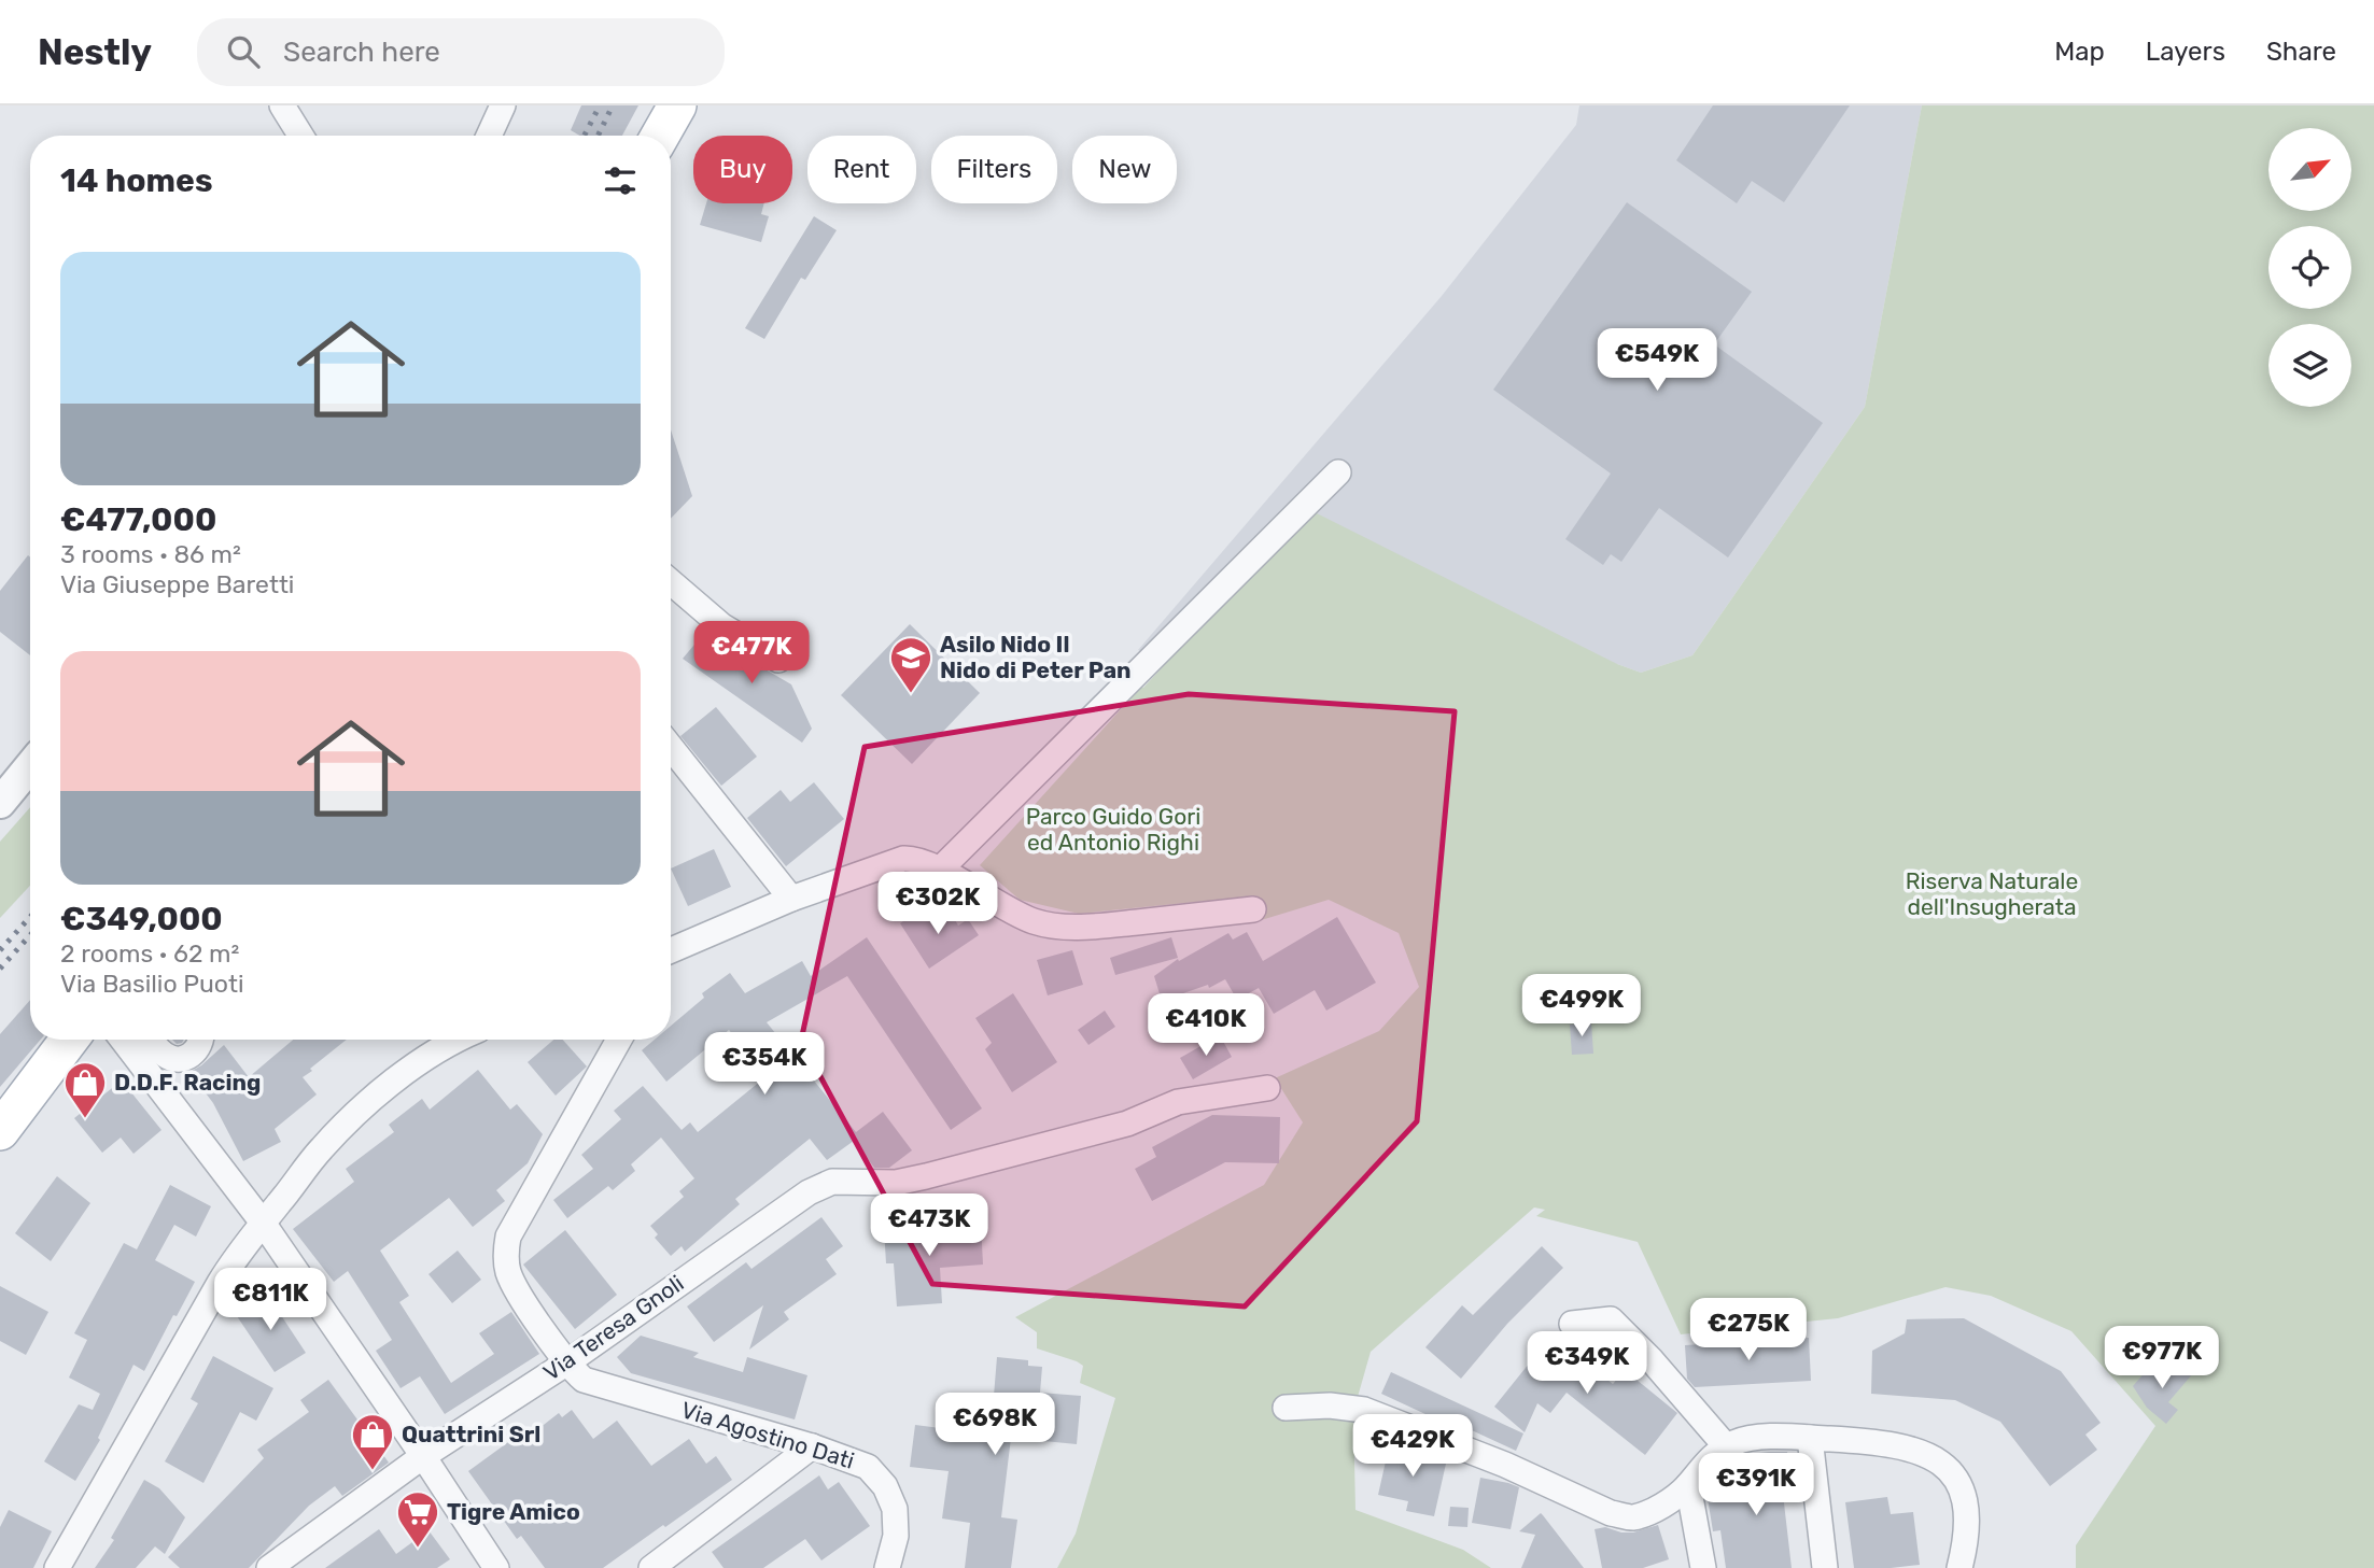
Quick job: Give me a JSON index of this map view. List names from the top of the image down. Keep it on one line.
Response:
{"streets":{"street":["Via Teresa Gnoli","Via Agostino Dati"]},"crossings":[["Via Teresa Gnoli","Via Agostino Dati"]],"parks":["Parco Guido Gori ed Antonio Righi","Riserva Naturale dell'Insugherata"],"places":{"school or university":["Asilo Nido Il Nido di Peter Pan"],"shop":["D.D.F. Racing","Quattrini Srl"],"supermarket":["Tigre Amico"]},"north":"top right","page":{"header":"Nestly","search":"Search here","nav":["Map","Layers","Share"],"chip":["Buy","Rent","Filters","New"],"heading":"14 homes","list":[{"name":"€477,000","note":"3 rooms · 86 m² · Via Giuseppe Baretti"},{"name":"€349,000","note":"2 rooms · 62 m² · Via Basilio Puoti"}],"price":["€549K","€477K","€302K","€499K","€410K","€354K","€473K","€811K","€275K","€977K","€349K","€698K","€429K","€391K"]}}
